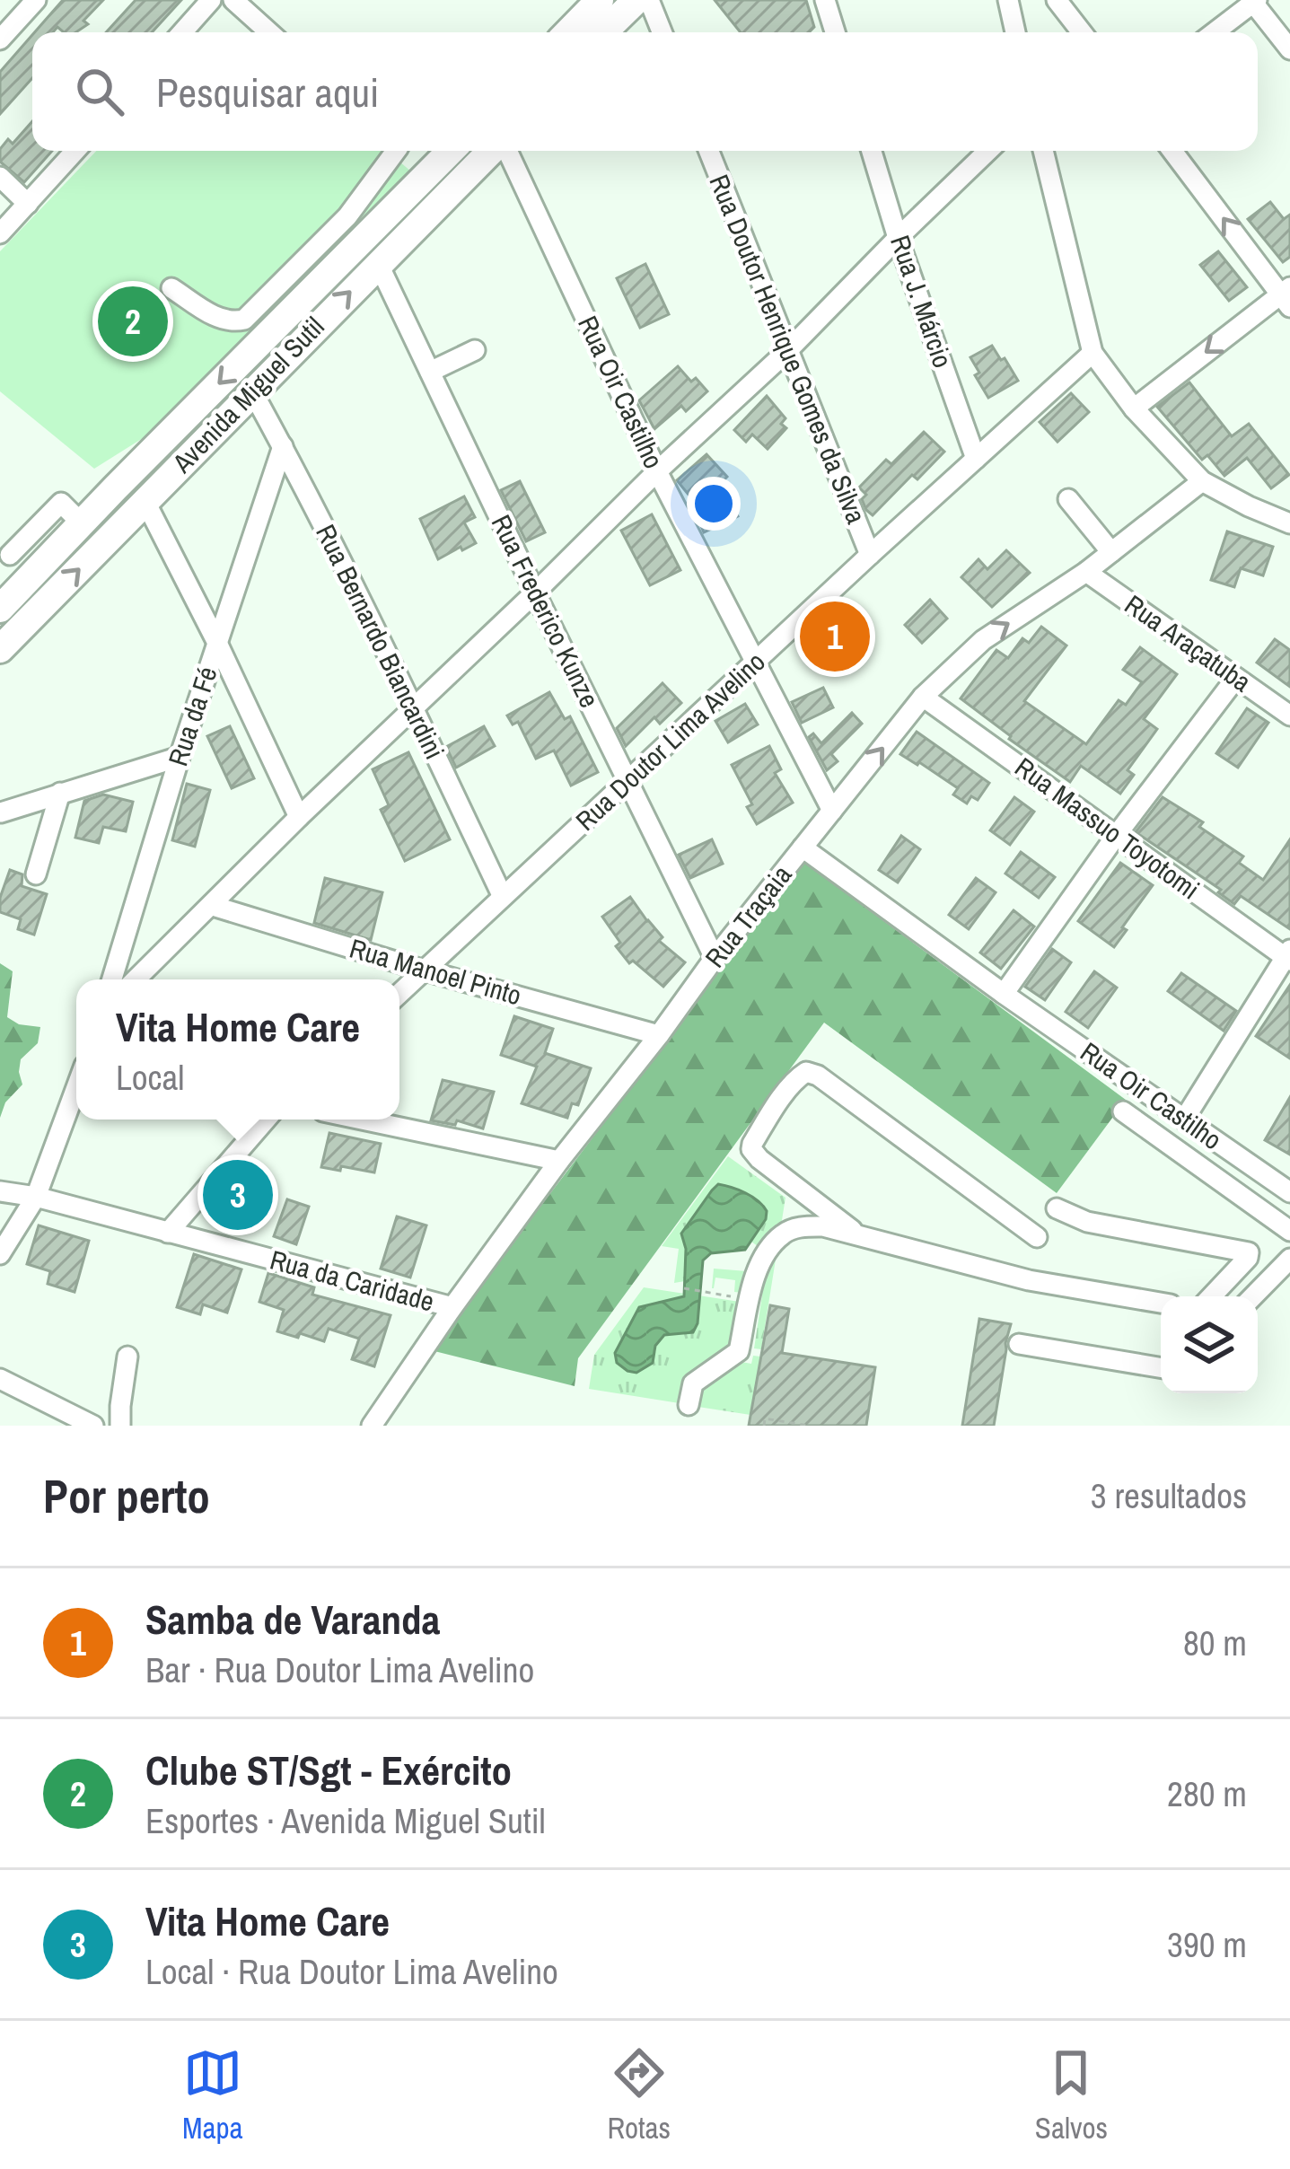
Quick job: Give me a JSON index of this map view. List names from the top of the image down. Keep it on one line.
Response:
{"streets":{"highway":["Avenida Miguel Sutil"],"street":["Rua J. Márcio","Rua Doutor Henrique Gomes da Silva","Rua Oir Castilho","Rua Frederico Kunze","Rua Bernardo Biancardini","Rua Araçatuba","Rua da Fé","Rua Doutor Lima Avelino","Rua Massuo Toyotomi","Rua Traçaia","Rua Manoel Pinto","Rua da Caridade"]},"crossings":[["Rua J. Márcio","Rua Doutor Lima Avelino"],["Rua Doutor Henrique Gomes da Silva","Rua Doutor Lima Avelino"],["Rua Oir Castilho","Rua Doutor Lima Avelino"],["Rua Oir Castilho","Rua Traçaia"],["Avenida Miguel Sutil","Rua Frederico Kunze"],["Avenida Miguel Sutil","Rua Bernardo Biancardini"],["Rua Frederico Kunze","Rua Doutor Lima Avelino"],["Rua Frederico Kunze","Rua Traçaia"],["Rua Bernardo Biancardini","Rua da Fé"],["Rua Bernardo Biancardini","Rua Doutor Lima Avelino"],["Rua Araçatuba","Rua Traçaia"],["Rua Doutor Lima Avelino","Rua Manoel Pinto"],["Rua Massuo Toyotomi","Rua Traçaia"],["Rua Traçaia","Rua Manoel Pinto"],["Rua Traçaia","Rua da Caridade"]],"page":{"search":"Pesquisar aqui","pins":["2","1","3"],"popup":["Vita Home Care","Local"],"heading":["Por perto","3 resultados"],"list":[{"mark":"1","name":"Samba de Varanda","note":"Bar · Rua Doutor Lima Avelino","value":"80 m"},{"mark":"2","name":"Clube ST/Sgt - Exército","note":"Esportes · Avenida Miguel Sutil","value":"280 m"},{"mark":"3","name":"Vita Home Care","note":"Local · Rua Doutor Lima Avelino","value":"390 m"}],"nav":["Mapa","Rotas","Salvos"]}}
